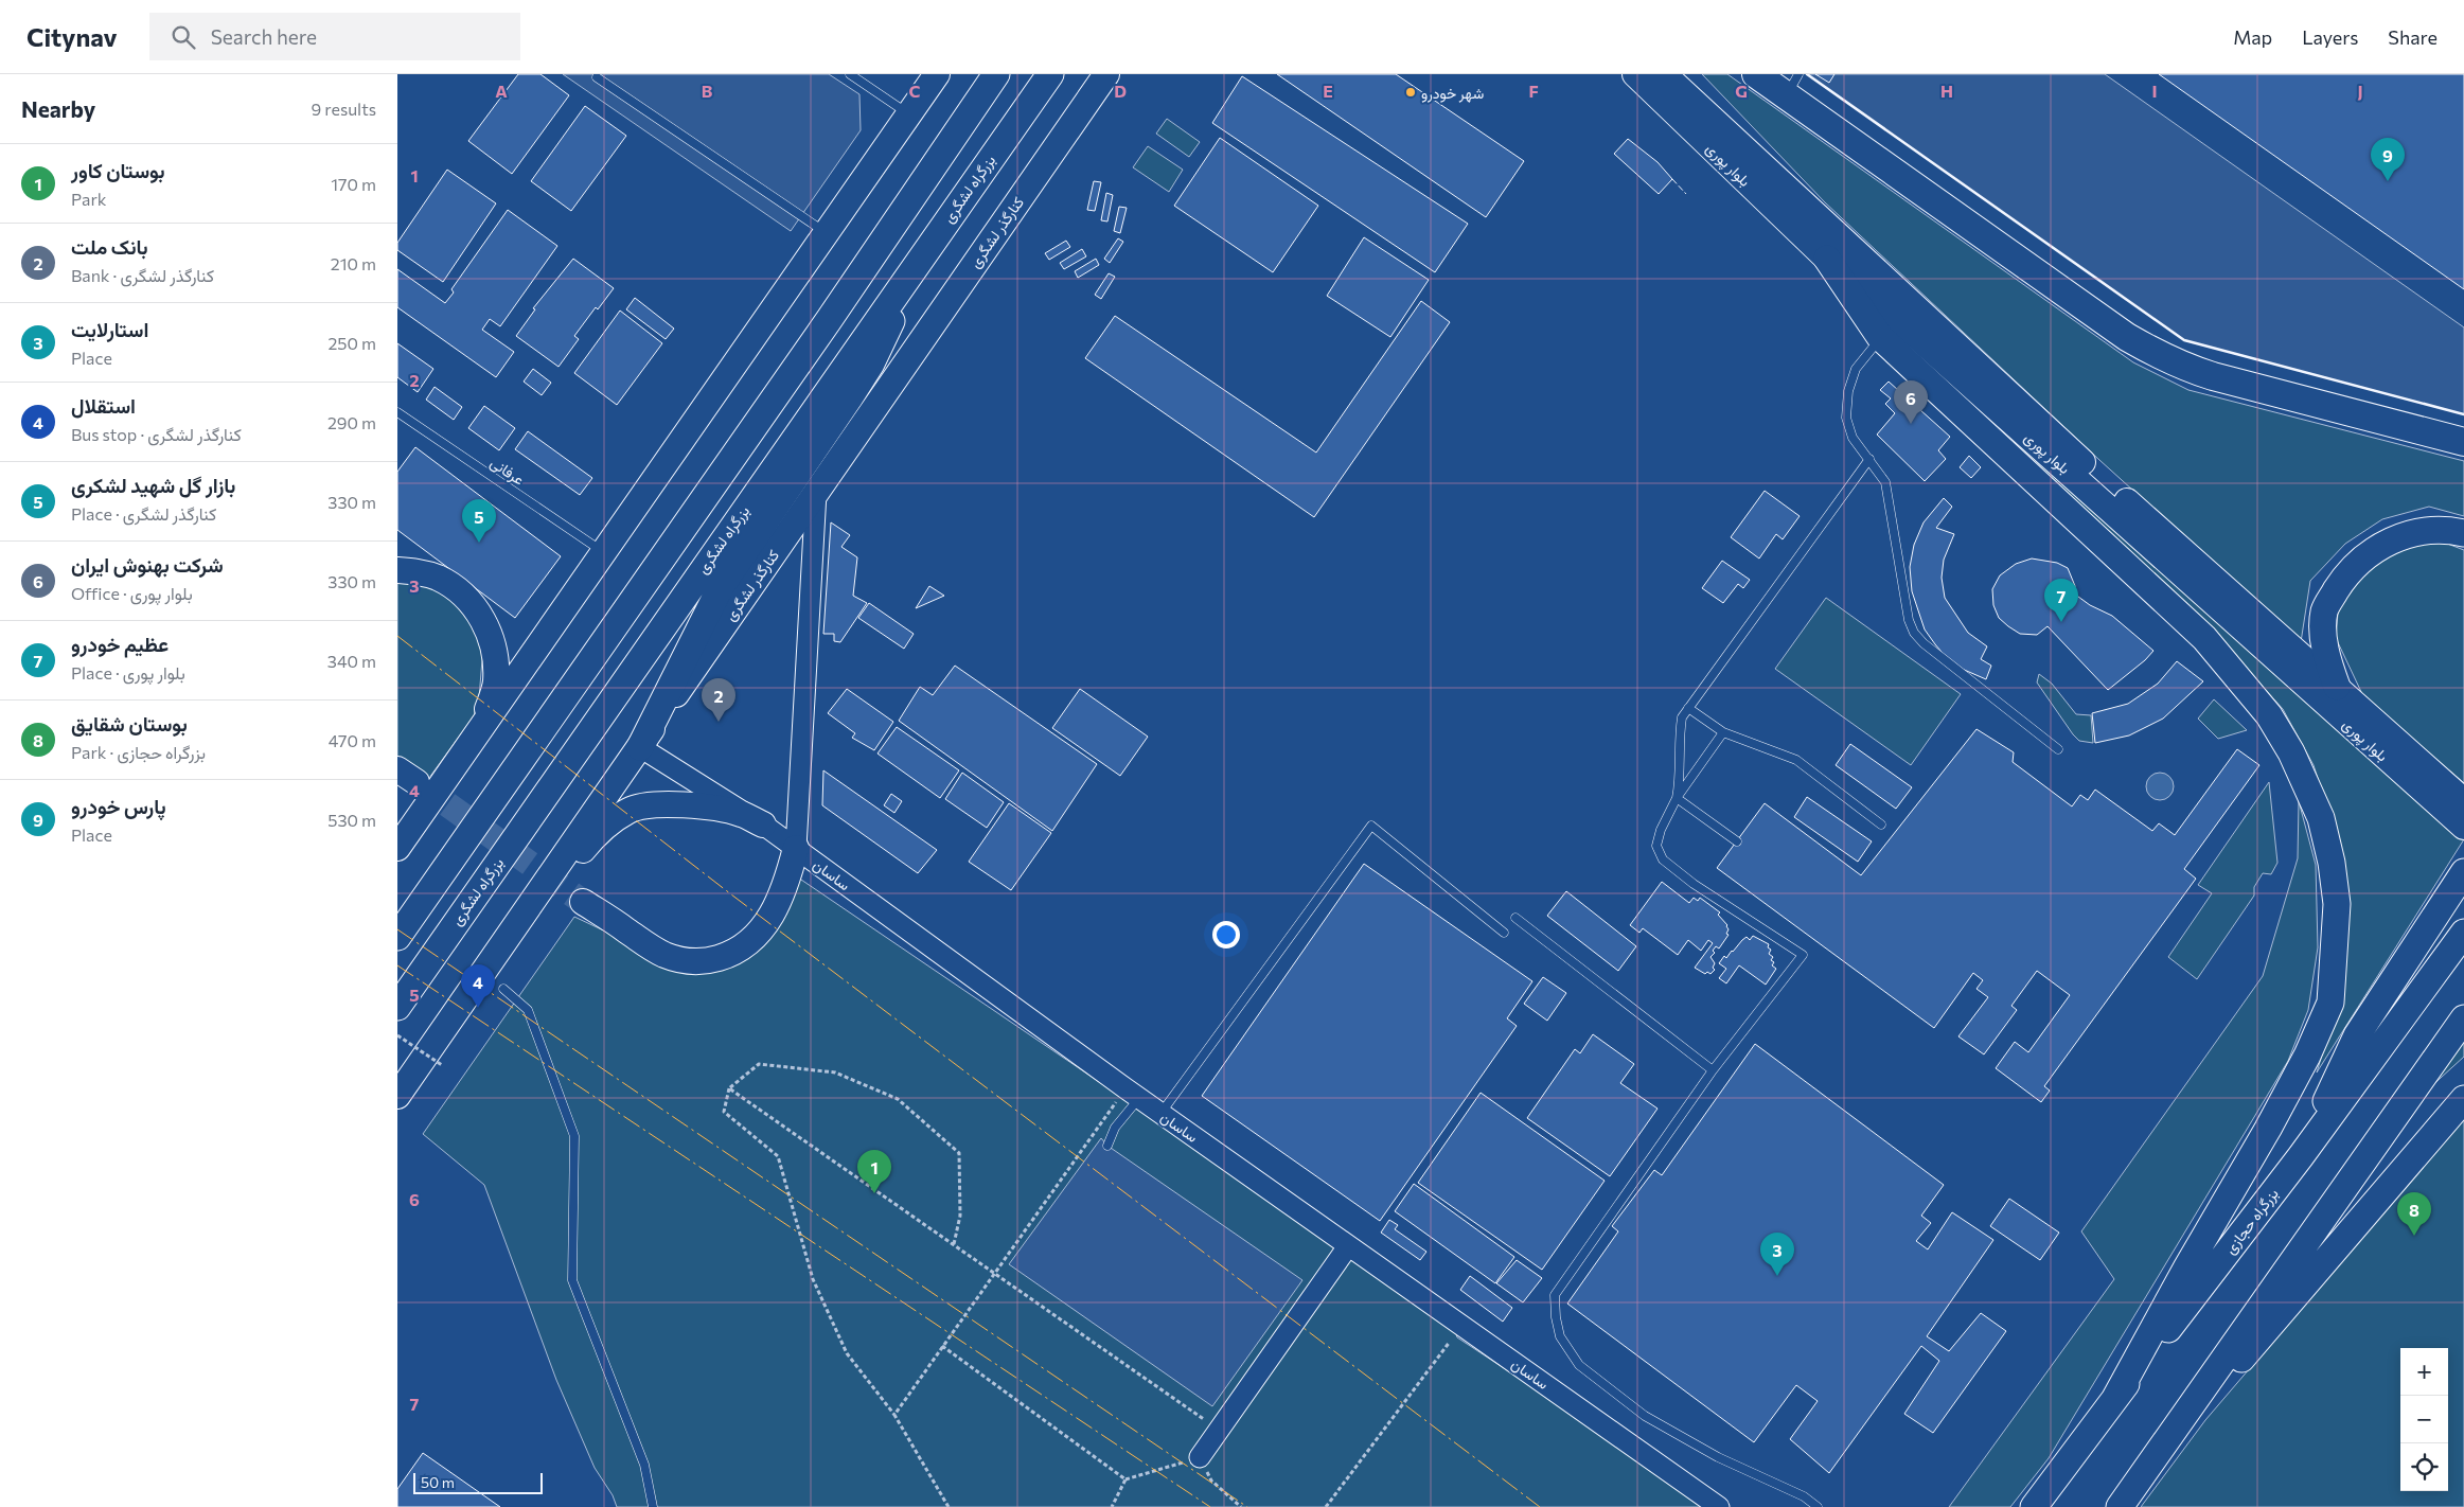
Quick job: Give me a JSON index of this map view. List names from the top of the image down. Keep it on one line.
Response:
{"streets":{"highway":["بزرگراه لشگری","بزرگراه حجازی"],"main road":["بلوار پوری","کنارگذر لشگری"],"street":["ساسان"],"lane":["عرفانی"]},"crossings":[["کنارگذر لشگری","ساسان"]],"places":["شهر خودرو"],"scale_bar":"50 m","page":{"header":"Citynav","search":"Search here","nav":["Map","Layers","Share"],"heading":["Nearby","9 results"],"pins":["9","6","5","7","2","4","1","8","3"],"list":[{"mark":"1","name":"بوستان کاور","note":"Park","value":"170 m"},{"mark":"2","name":"بانک ملت","note":"Bank · کنارگذر لشگری","value":"210 m"},{"mark":"3","name":"استارلایت","note":"Place","value":"250 m"},{"mark":"4","name":"استقلال","note":"Bus stop · کنارگذر لشگری","value":"290 m"},{"mark":"5","name":"بازار گل شهید لشکری","note":"Place · کنارگذر لشگری","value":"330 m"},{"mark":"6","name":"شرکت بهنوش ایران","note":"Office · بلوار پوری","value":"330 m"},{"mark":"7","name":"عظیم خودرو","note":"Place · بلوار پوری","value":"340 m"},{"mark":"8","name":"بوستان شقایق","note":"Park · بزرگراه حجازی","value":"470 m"},{"mark":"9","name":"پارس خودرو","note":"Place","value":"530 m"}],"map_buttons":["+","−"],"scale":"50 m"},"grid":{"columns":["A","B","C","D","E","F","G","H","I","J"],"rows":["1","2","3","4","5","6","7"]}}
